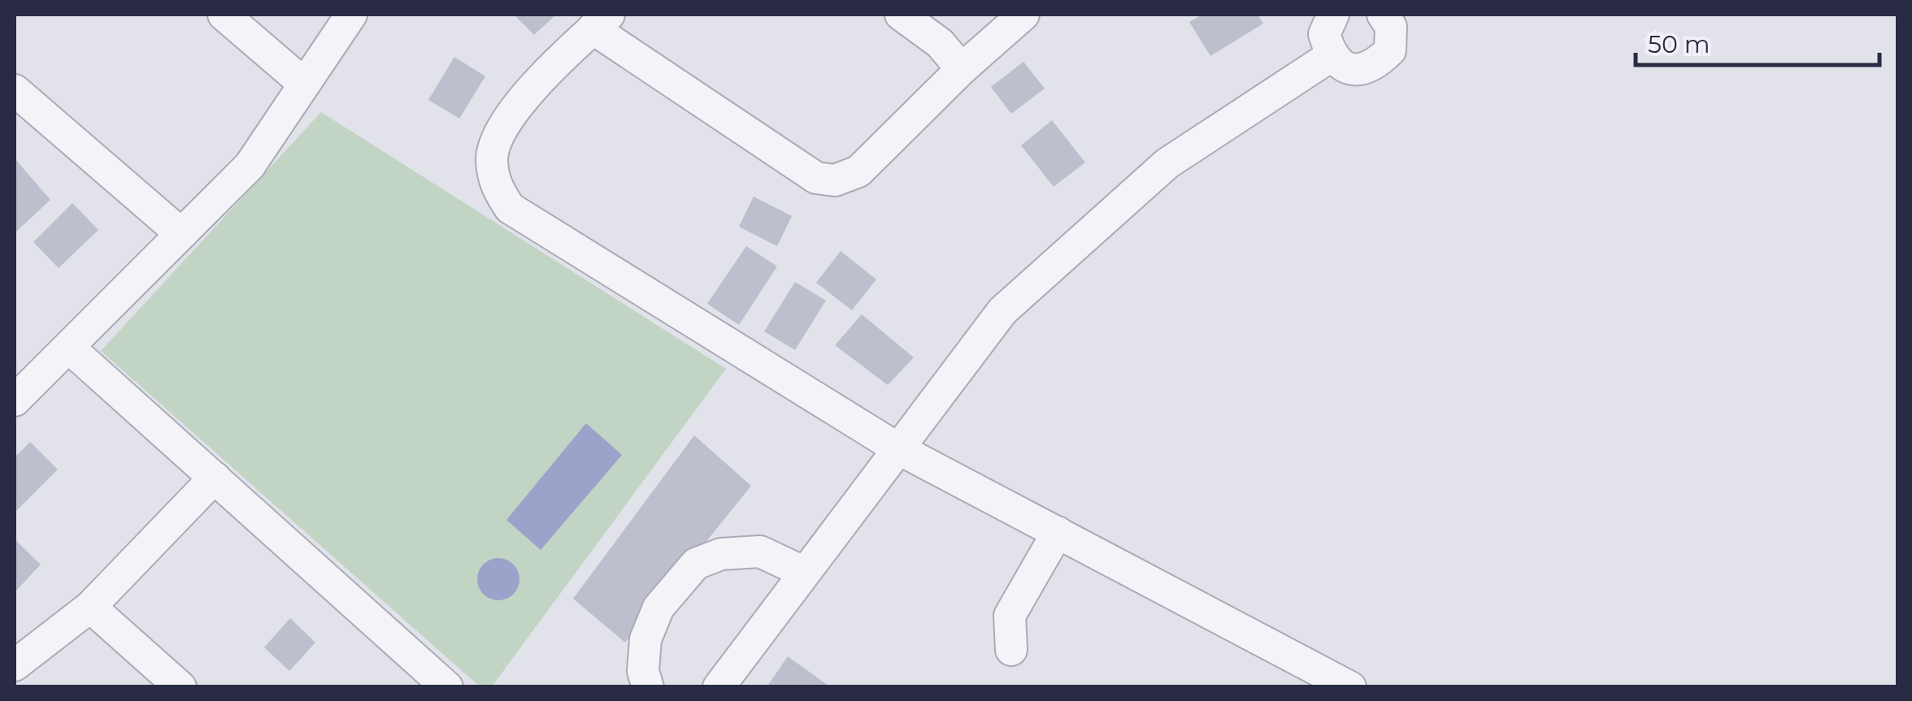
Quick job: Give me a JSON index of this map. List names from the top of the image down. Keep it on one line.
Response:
{"scale_bar":"50 m"}
